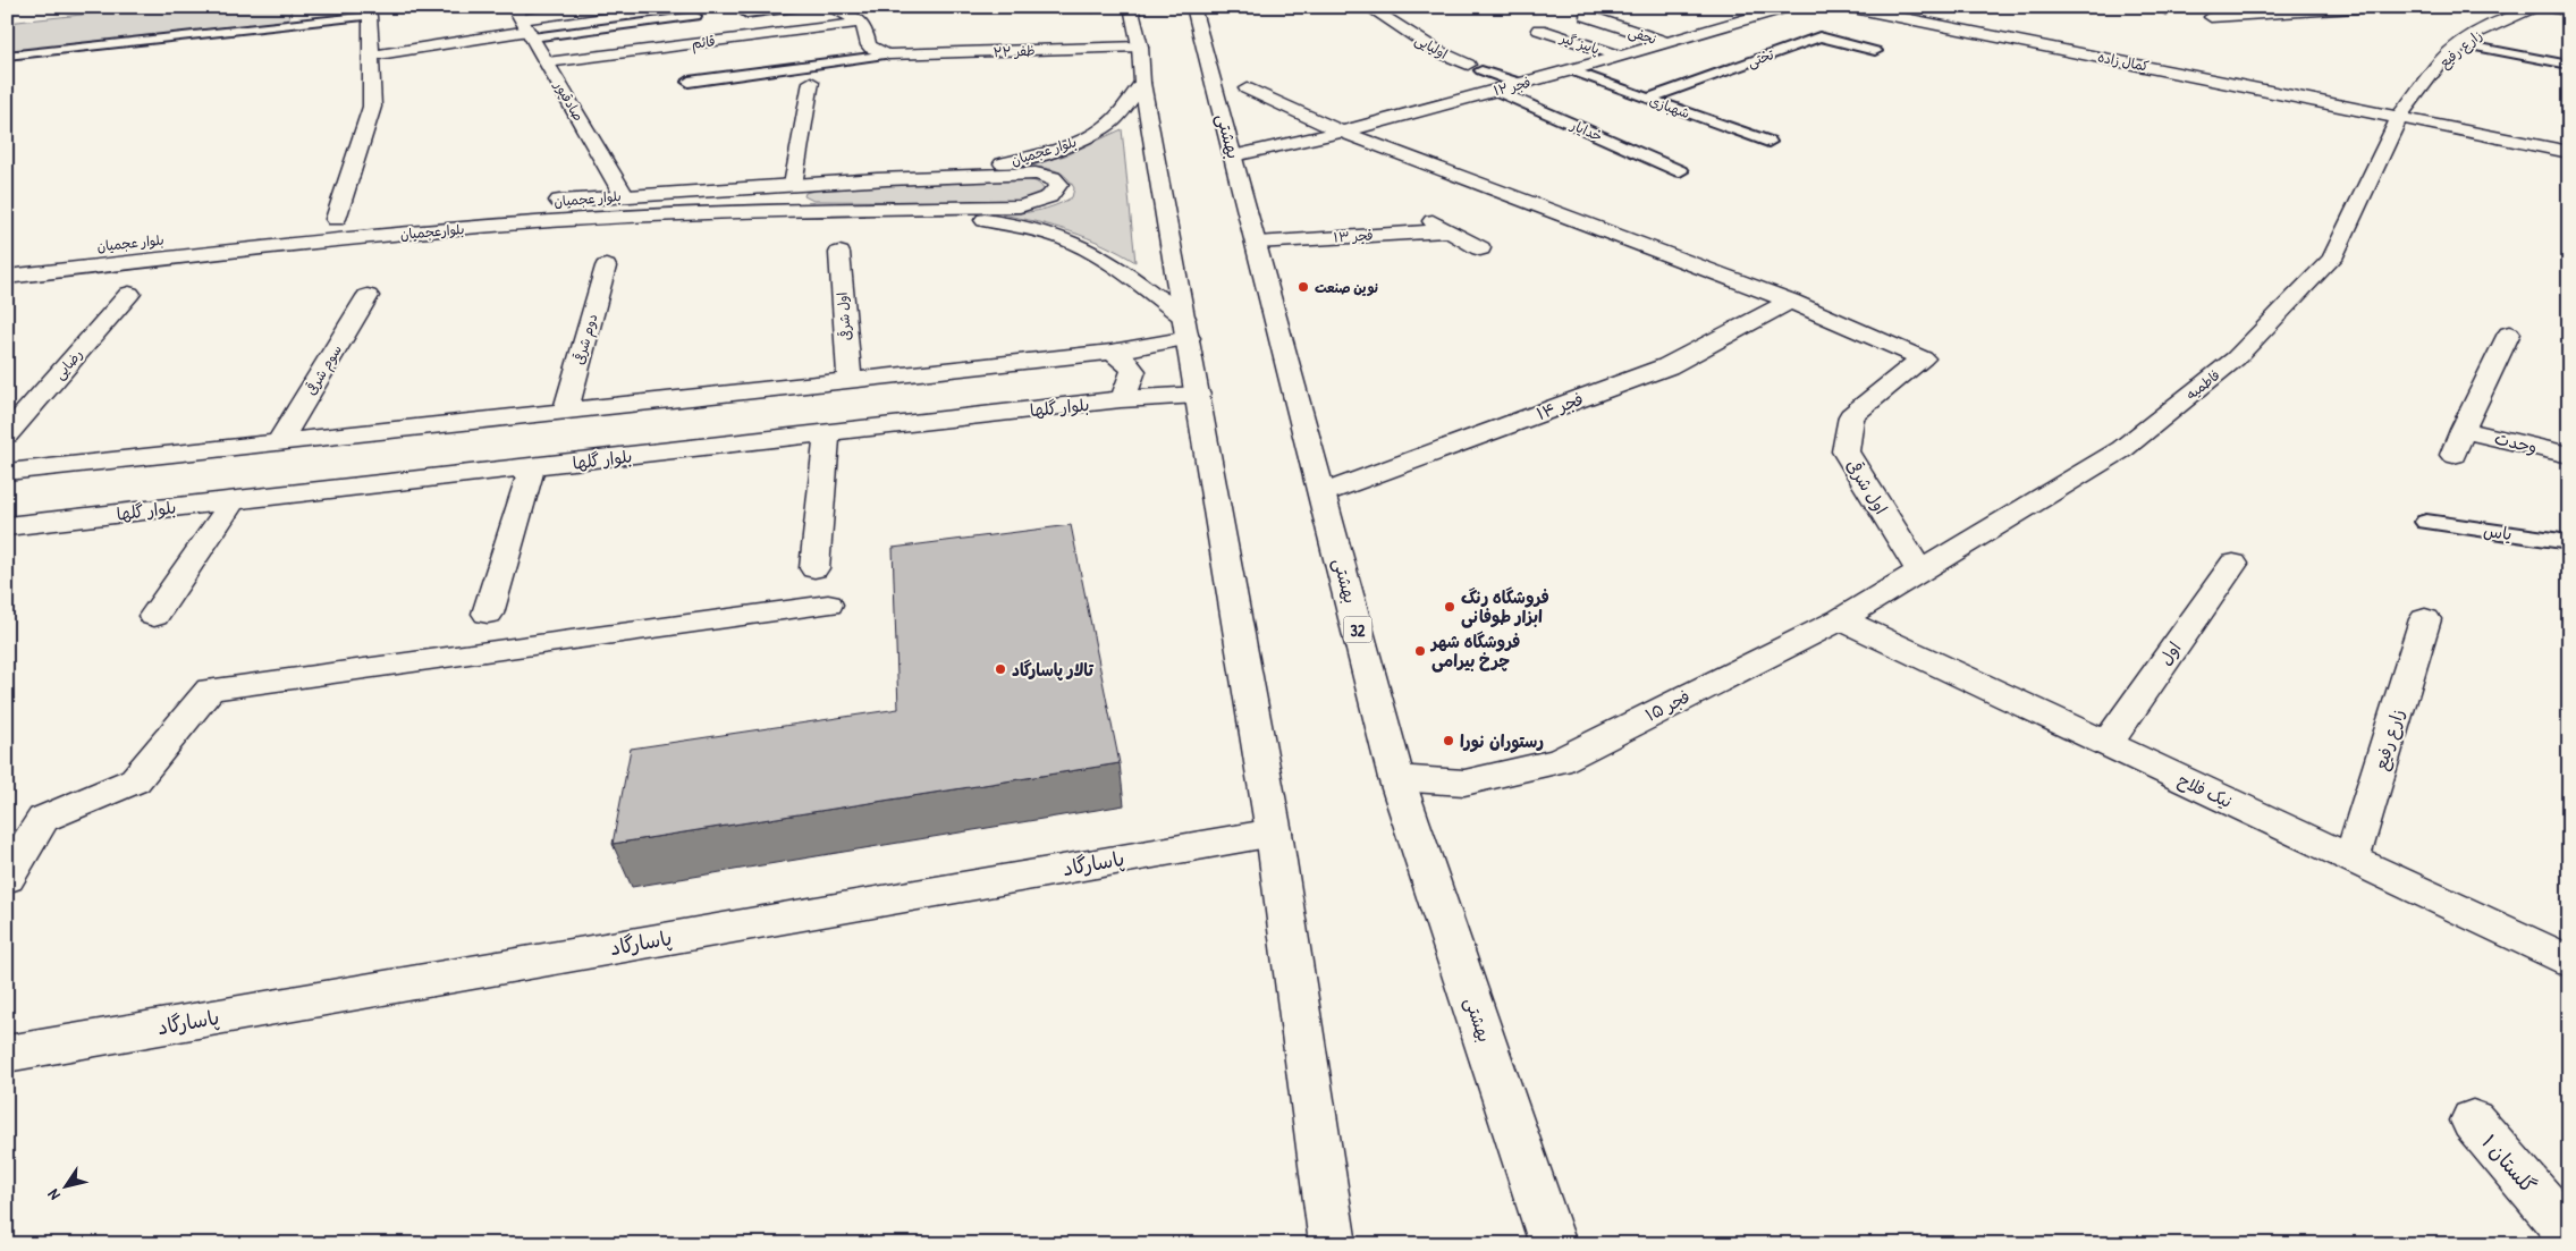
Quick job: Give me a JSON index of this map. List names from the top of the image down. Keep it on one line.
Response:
{"streets":{"main road":["نجفی","قائم","پاییز گیر","اولیایی","زارع رفیع","ظفر ۲۲","کمال زاده","فجر ۱۲","صادقپور","بهشتی","بلوار عجمیان","بلوارعجمیان","فجر ۱۳","اول شرقی","دوم شرقی","رضایی","سوم شرقی","فاطمیه","فجر ۱۴","بلوار گلها","وحدت","32","اول","فجر ۱۵","نیک فلاح","پاسارگاد","گلستان ۱"],"lane":["تختی","شهبازی","خدایار","یاس"]},"crossings":[["نجفی","فجر ۱۲"],["قائم","صادقپور"],["پاییز گیر","فجر ۱۲"],["زارع رفیع","کمال زاده"],["زارع رفیع","فاطمیه"],["زارع رفیع","نیک فلاح"],["تختی","شهبازی"],["کمال زاده","فاطمیه"],["فجر ۱۲","شهبازی"],["فجر ۱۲","خدایار"],["فجر ۱۲","بهشتی"],["صادقپور","بلوار عجمیان"],["بهشتی","فجر ۱۳"],["بهشتی","فجر ۱۴"],["بهشتی","فجر ۱۵"],["اول شرقی","فاطمیه"],["اول شرقی","فجر ۱۴"],["اول شرقی","فجر ۱۵"],["فاطمیه","فجر ۱۵"],["اول","نیک فلاح"],["فجر ۱۵","نیک فلاح"]],"places":["نوین صنعت","فروشگاه رنگ ابزار طوفانی","فروشگاه شهر چرخ بیرامی","تالار پاسارگاد","رستوران نورا"],"north":"bottom left"}
